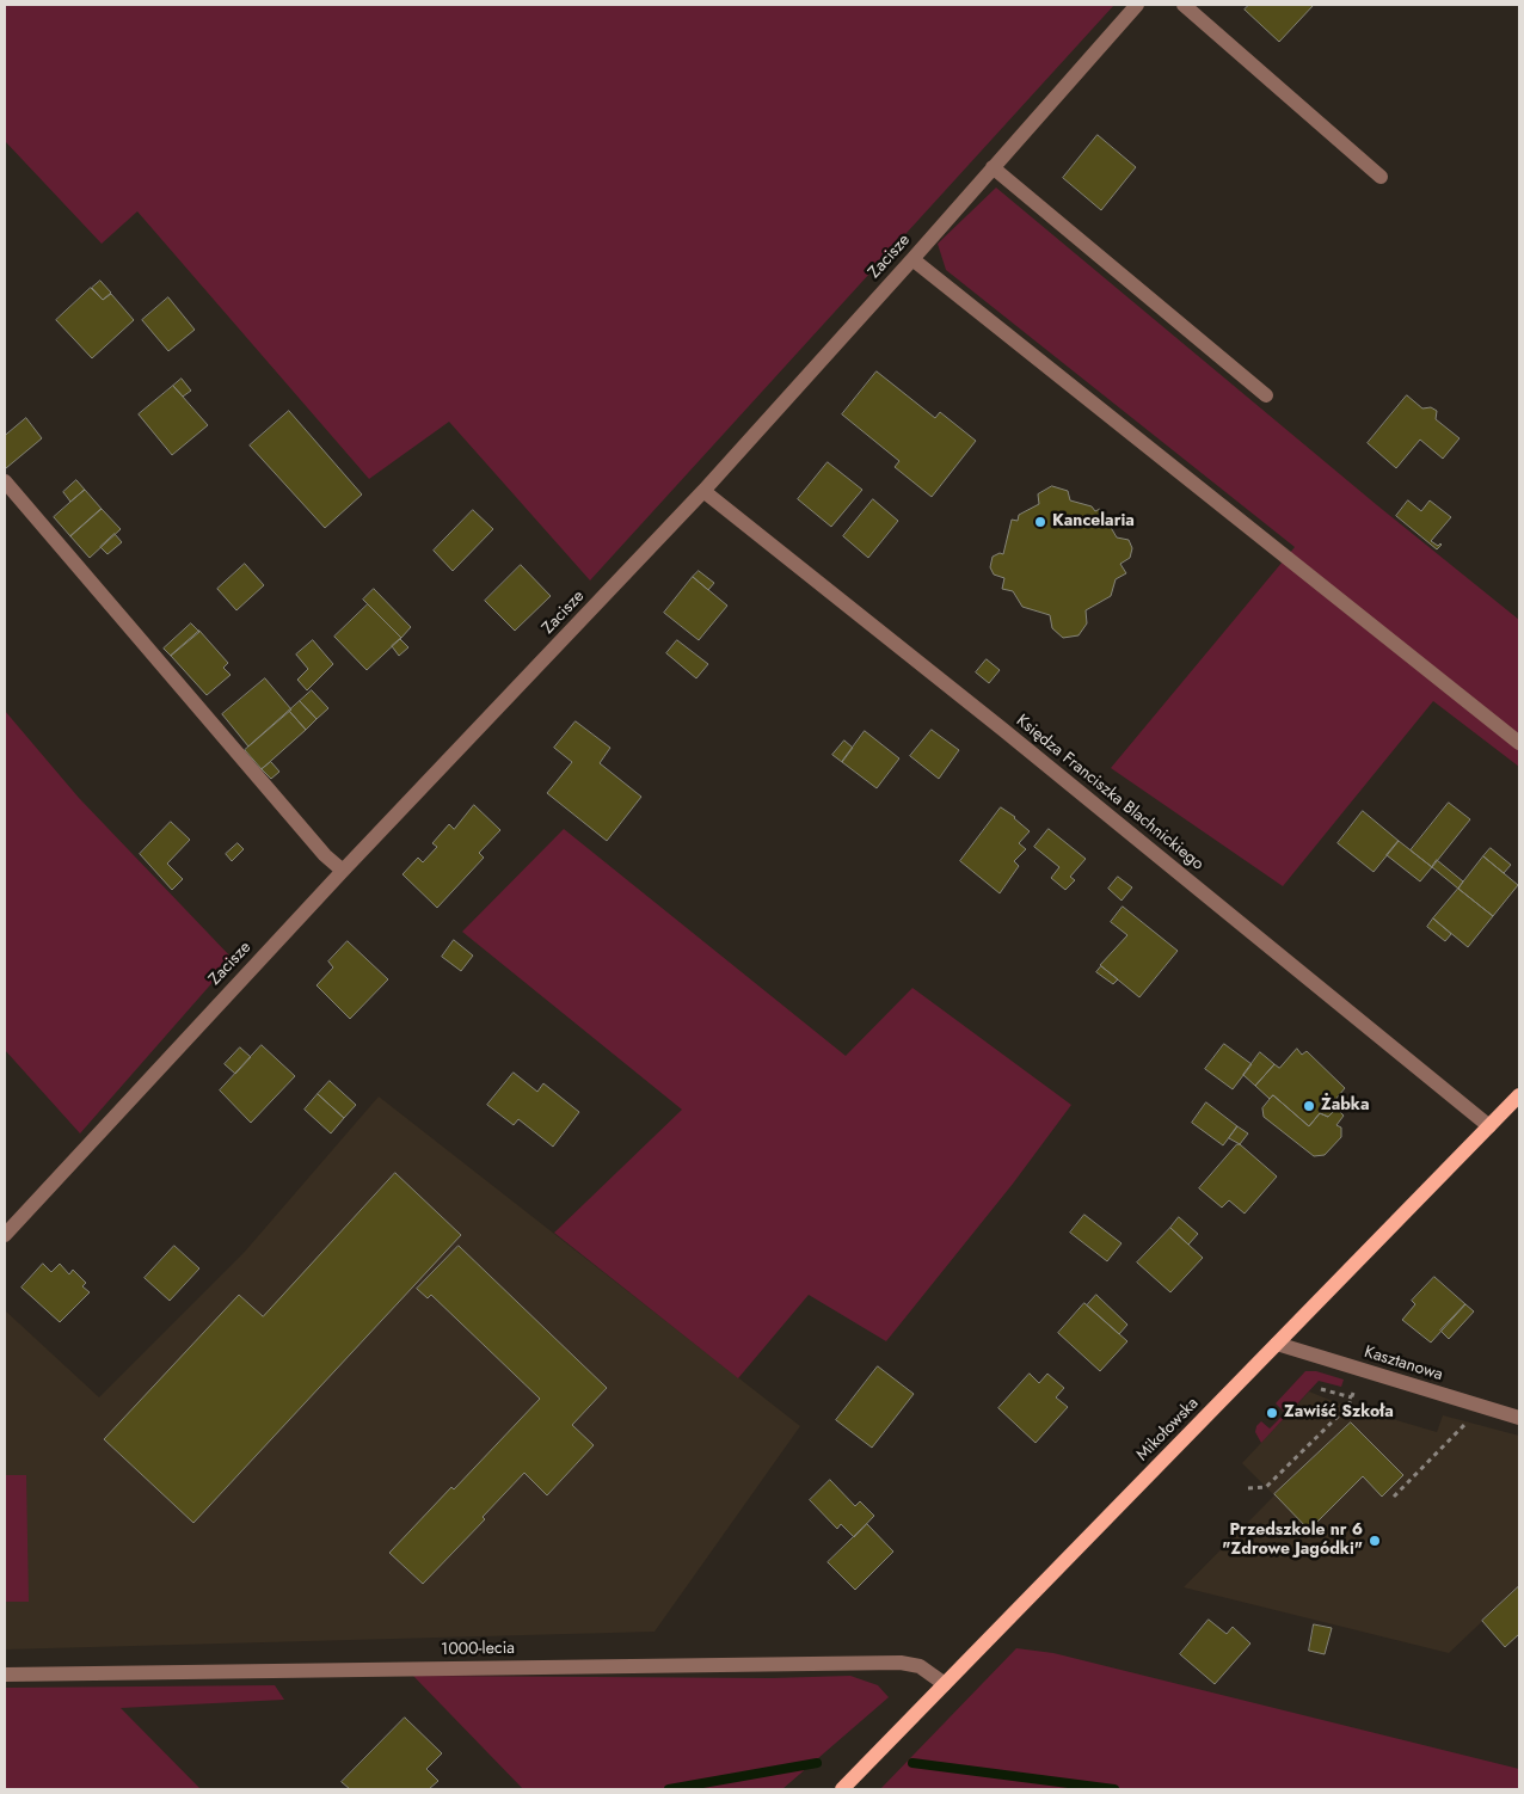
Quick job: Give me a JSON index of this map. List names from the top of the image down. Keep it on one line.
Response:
{"streets":{"main road":["Mikołowska"],"street":["Zacisze","Księdza Franciszka Blachnickiego","Kasztanowa","1000-lecia"]},"crossings":[["Zacisze","Księdza Franciszka Blachnickiego"],["Księdza Franciszka Blachnickiego","Mikołowska"],["Kasztanowa","Mikołowska"],["Mikołowska","1000-lecia"]],"places":["Kancelaria","Żabka","Zawiść Szkoła","Przedszkole nr 6 \"Zdrowe Jagódki\""]}
